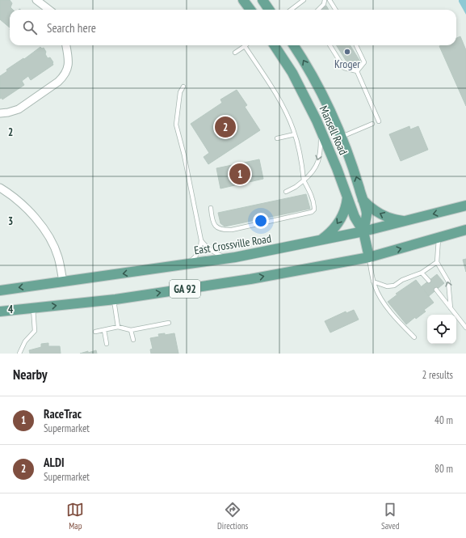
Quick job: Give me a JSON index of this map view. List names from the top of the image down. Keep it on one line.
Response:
{"streets":{"main road":["Mansell Road","East Crossville Road","GA 92"]},"crossings":[["Mansell Road","East Crossville Road"],["Mansell Road","GA 92"]],"places":["Kroger"],"page":{"search":"Search here","pins":["2","1"],"heading":["Nearby","2 results"],"list":[{"mark":"1","name":"RaceTrac","note":"Supermarket","value":"40 m"},{"mark":"2","name":"ALDI","note":"Supermarket","value":"80 m"}],"nav":["Map","Directions","Saved"]},"grid":{"rows":["2","3","4"]}}
